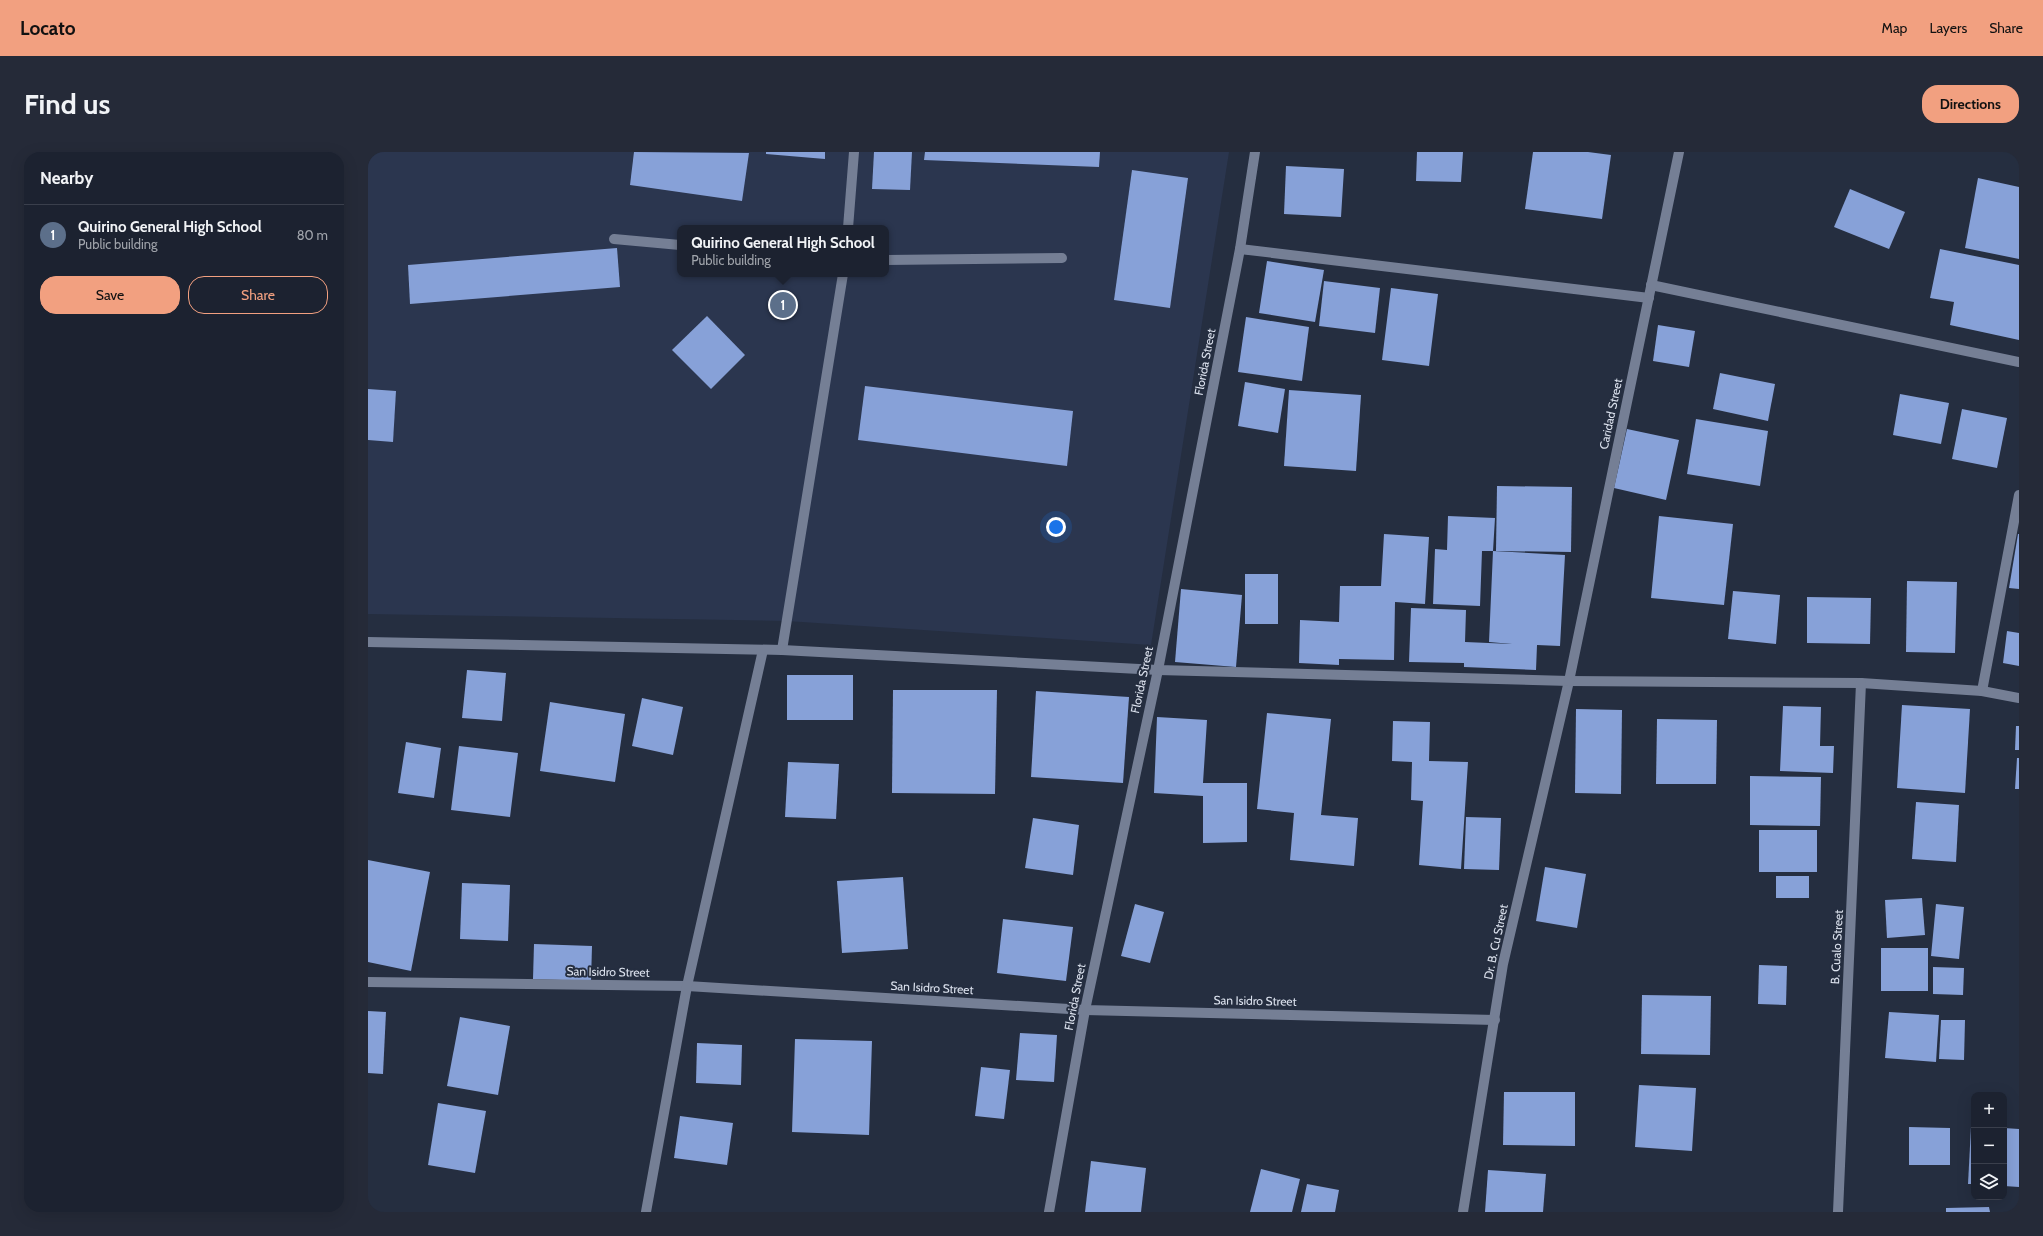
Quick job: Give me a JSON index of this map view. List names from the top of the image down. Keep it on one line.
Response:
{"streets":{"street":["Florida Street","Caridad Street","Dr. B. Cu Street","B. Cualo Street","San Isidro Street"]},"crossings":[["Florida Street","San Isidro Street"],["Caridad Street","Dr. B. Cu Street"],["Dr. B. Cu Street","San Isidro Street"]],"page":{"header":"Locato","nav":["Map","Layers","Share"],"buttons":["Directions",["Save","Share"]],"title":"Find us","heading":"Nearby","list":[{"mark":"1","name":"Quirino General High School","note":"Public building","value":"80 m"}],"popup":["Quirino General High School","Public building"],"pins":"1","map_buttons":["+","−"]}}
